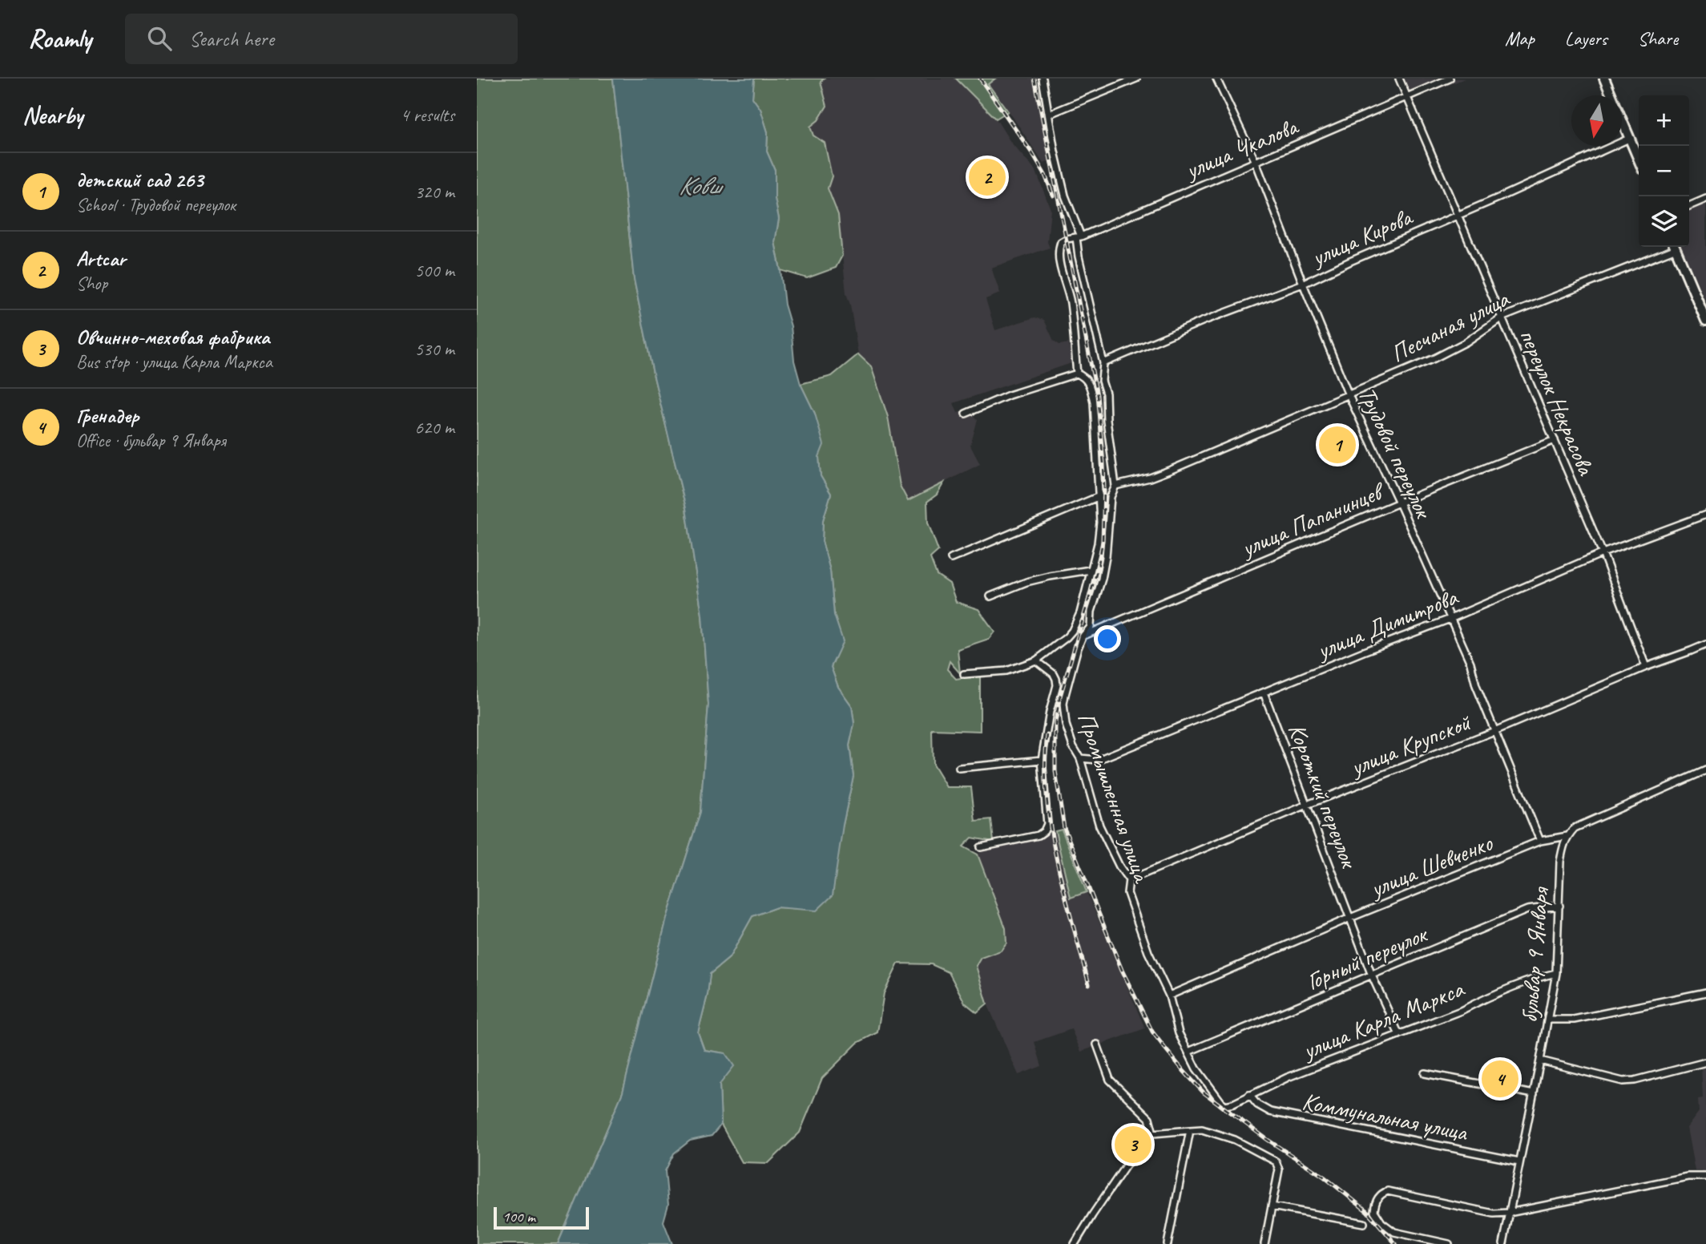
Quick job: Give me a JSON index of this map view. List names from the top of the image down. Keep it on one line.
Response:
{"streets":{"street":["улица Чкалова","улица Кирова","Песчаная улица","переулок Некрасова","Трудовой переулок","улица Папанинцев","улица Димитрова","улица Крупской","Короткий переулок","Промышленная улица","улица Шевченко","бульвар 9 Января","Горный переулок","улица Карла Маркса","Коммунальная улица"]},"crossings":[["улица Чкалова","переулок Некрасова"],["улица Чкалова","Трудовой переулок"],["улица Чкалова","Промышленная улица"],["улица Кирова","переулок Некрасова"],["улица Кирова","Трудовой переулок"],["улица Кирова","Промышленная улица"],["Песчаная улица","переулок Некрасова"],["Песчаная улица","Трудовой переулок"],["Песчаная улица","Промышленная улица"],["переулок Некрасова","улица Папанинцев"],["переулок Некрасова","улица Димитрова"],["переулок Некрасова","улица Крупской"],["Трудовой переулок","улица Папанинцев"],["Трудовой переулок","улица Димитрова"],["Трудовой переулок","улица Крупской"],["Трудовой переулок","улица Шевченко"],["улица Папанинцев","Промышленная улица"],["улица Димитрова","Короткий переулок"],["улица Димитрова","Промышленная улица"],["улица Крупской","Короткий переулок"],["улица Крупской","Промышленная улица"],["Короткий переулок","улица Шевченко"],["Короткий переулок","Горный переулок"],["Короткий переулок","улица Карла Маркса"],["Промышленная улица","улица Шевченко"],["Промышленная улица","Горный переулок"],["Промышленная улица","улица Карла Маркса"],["улица Шевченко","бульвар 9 Января"],["бульвар 9 Января","Горный переулок"],["бульвар 9 Января","улица Карла Маркса"],["бульвар 9 Января","Коммунальная улица"],["улица Карла Маркса","Коммунальная улица"]],"water":["Ковш"],"scale_bar":"100 m","north":"bottom","page":{"header":"Roamly","search":"Search here","nav":["Map","Layers","Share"],"heading":["Nearby","4 results"],"map_buttons":["+","−"],"list":[{"mark":"1","name":"детский сад 263","note":"School · Трудовой переулок","value":"320 m"},{"mark":"2","name":"Artcar","note":"Shop","value":"500 m"},{"mark":"3","name":"Овчинно-меховая фабрика","note":"Bus stop · улица Карла Маркса","value":"530 m"},{"mark":"4","name":"Гренадер","note":"Office · бульвар 9 Января","value":"620 m"}],"pins":["2","1","4","3"],"scale":"100 m"}}
